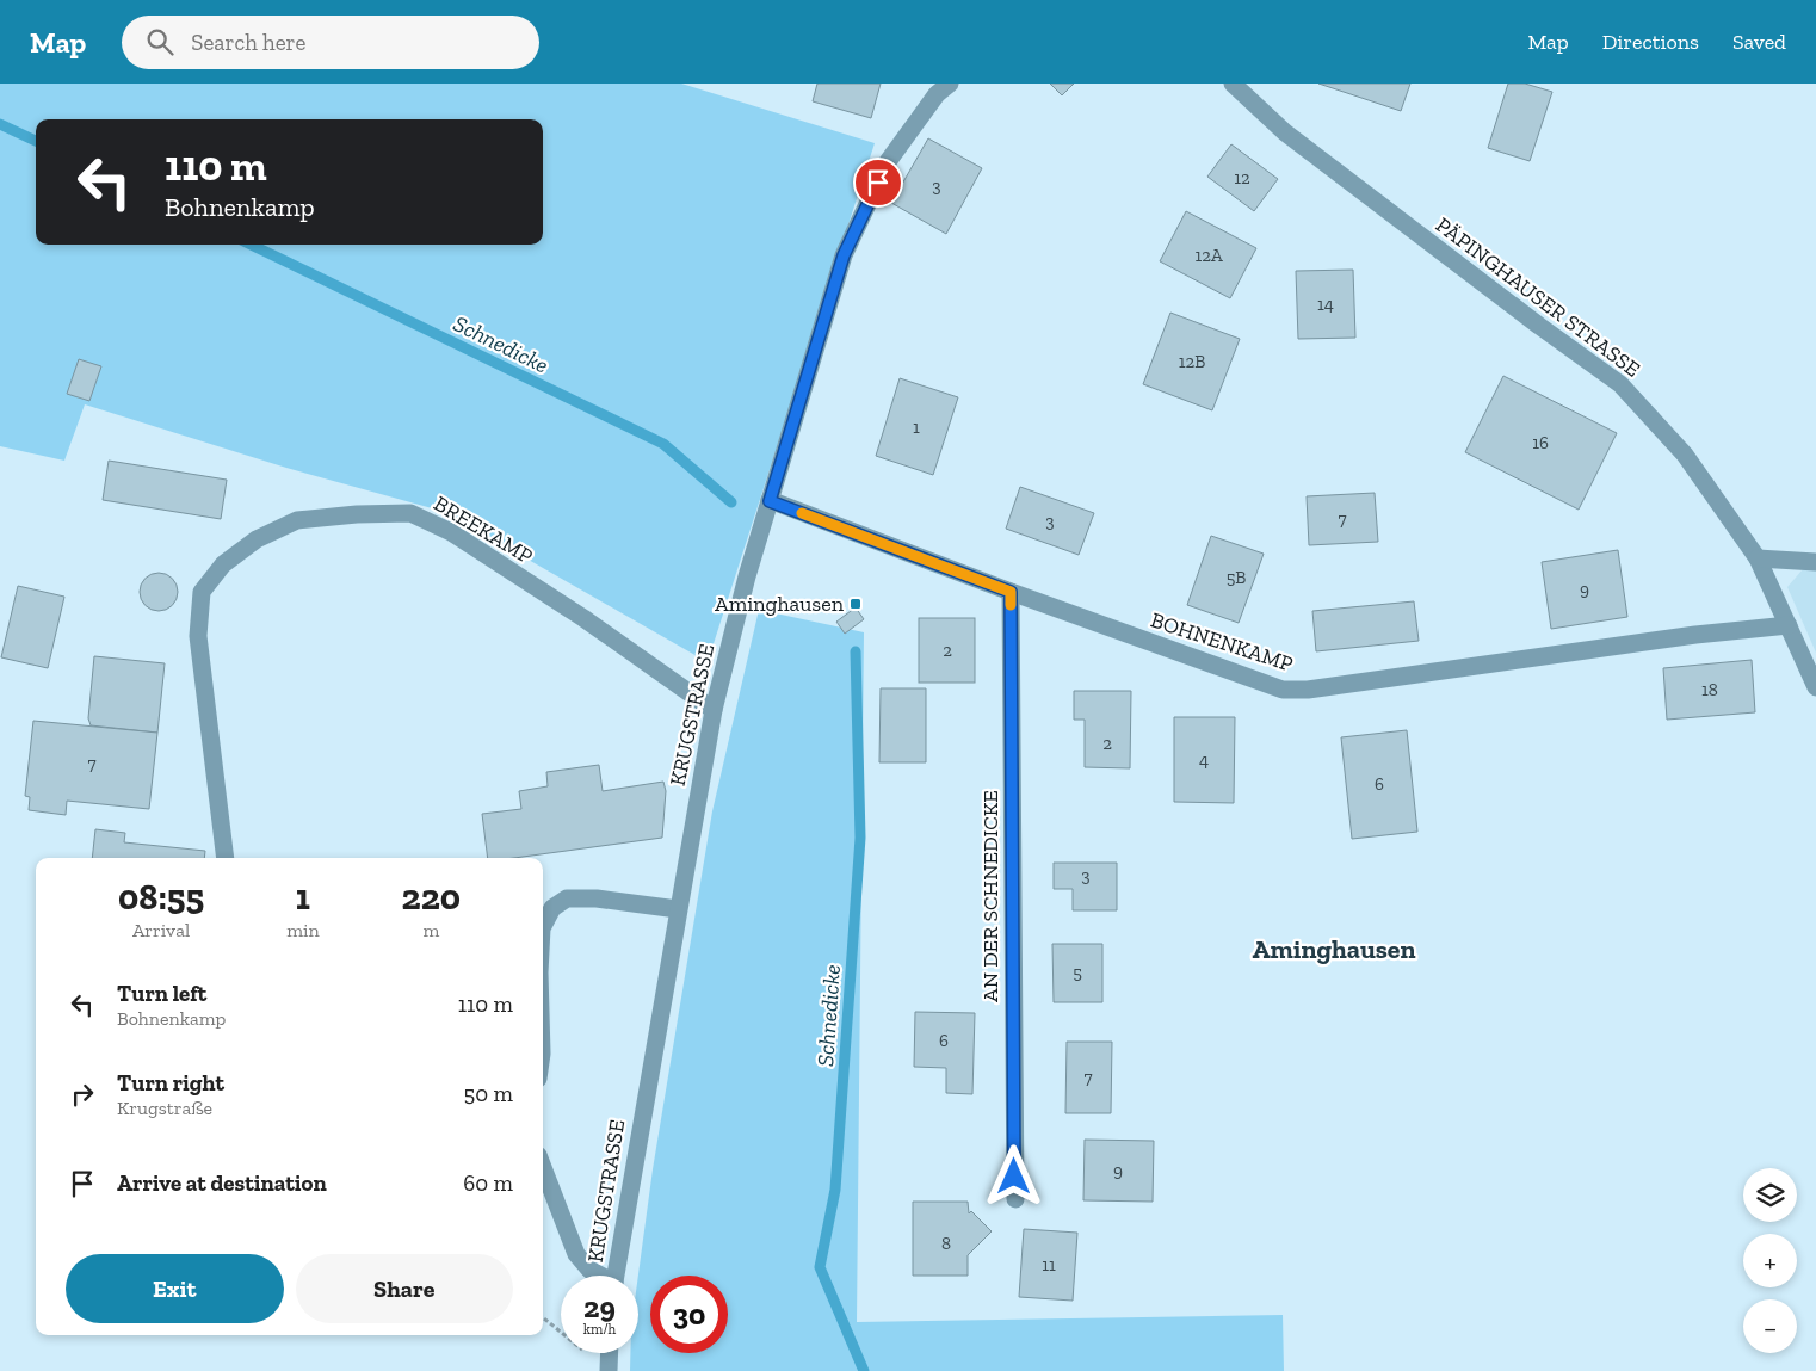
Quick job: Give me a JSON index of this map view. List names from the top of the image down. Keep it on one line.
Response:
{"streets":{"street":["PÄPINGHAUSER STRASSE","BREEKAMP","BOHNENKAMP","KRUGSTRASSE","AN DER SCHNEDICKE"]},"crossings":[["PÄPINGHAUSER STRASSE","BOHNENKAMP"],["BREEKAMP","KRUGSTRASSE"],["BOHNENKAMP","KRUGSTRASSE"],["BOHNENKAMP","AN DER SCHNEDICKE"]],"districts":["Aminghausen"],"water":["Schnedicke"],"places":{"transit":["Aminghausen"]},"house_numbers":["12","3","12A","14","12B","1","16","7","3","5B","9","2","18","2","4","7","6","3","5","6","7","9","8","11"],"page":{"header":"Map","search":"Search here","nav":["Map","Directions","Saved"],"turn":["110 m","Bohnenkamp"],"eta":["08:55","Arrival","1","min","220","m"],"list":[{"name":"Turn left","note":"Bohnenkamp","value":"110 m"},{"name":"Turn right","note":"Krugstraße","value":"50 m"},{"name":"Arrive at destination","value":"60 m"}],"map_buttons":["+","−"],"buttons":["Exit","Share"],"speed":"29 km/h","limit":"30"}}
